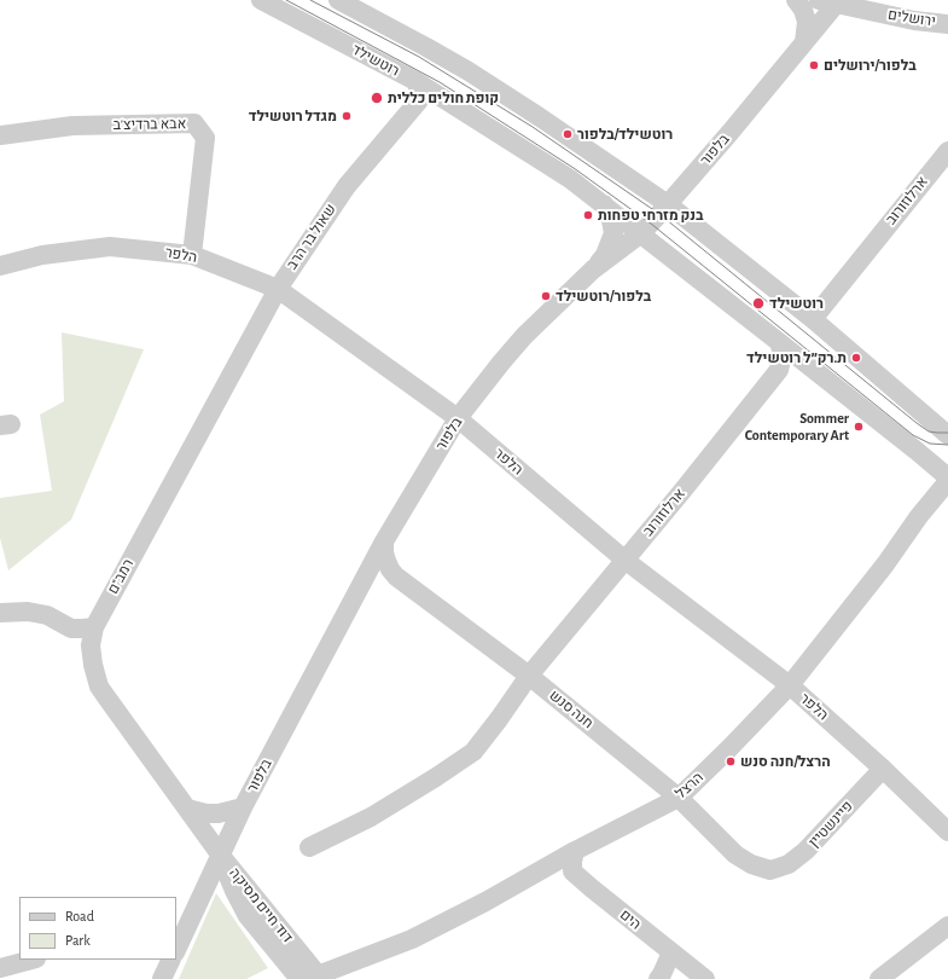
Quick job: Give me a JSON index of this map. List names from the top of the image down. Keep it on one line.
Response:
{"streets":{"street":["ירושלים","רוטשילד","אבא ברדיצ'ב","בלפור","ארלוזורוב","שאול בר הרב","הלפר","רמב\"ם","חנה סנש","הרצל","פיינשטיין","דוד חיים מסיקה","הים"]},"crossings":[["ירושלים","בלפור"],["רוטשילד","בלפור"],["רוטשילד","ארלוזורוב"],["רוטשילד","שאול בר הרב"],["רוטשילד","הרצל"],["אבא ברדיצ'ב","הלפר"],["בלפור","הלפר"],["בלפור","רמב\"ם"],["בלפור","חנה סנש"],["בלפור","דוד חיים מסיקה"],["ארלוזורוב","הלפר"],["ארלוזורוב","חנה סנש"],["שאול בר הרב","הלפר"],["שאול בר הרב","רמב\"ם"],["הלפר","רמב\"ם"],["הלפר","הרצל"],["הלפר","פיינשטיין"],["רמב\"ם","דוד חיים מסיקה"],["חנה סנש","הרצל"],["חנה סנש","פיינשטיין"],["הרצל","דוד חיים מסיקה"],["הרצל","הים"]],"places":["בלפור/ירושלים","קופת חולים כללית","מגדל רוטשילד","רוטשילד/בלפור","בנק מזרחי טפחות","בלפור/רוטשילד","רוטשילד","ת.רק״ל רוטשילד","Sommer Contemporary Art","הרצל/חנה סנש"],"legend":["Road","Park"]}
